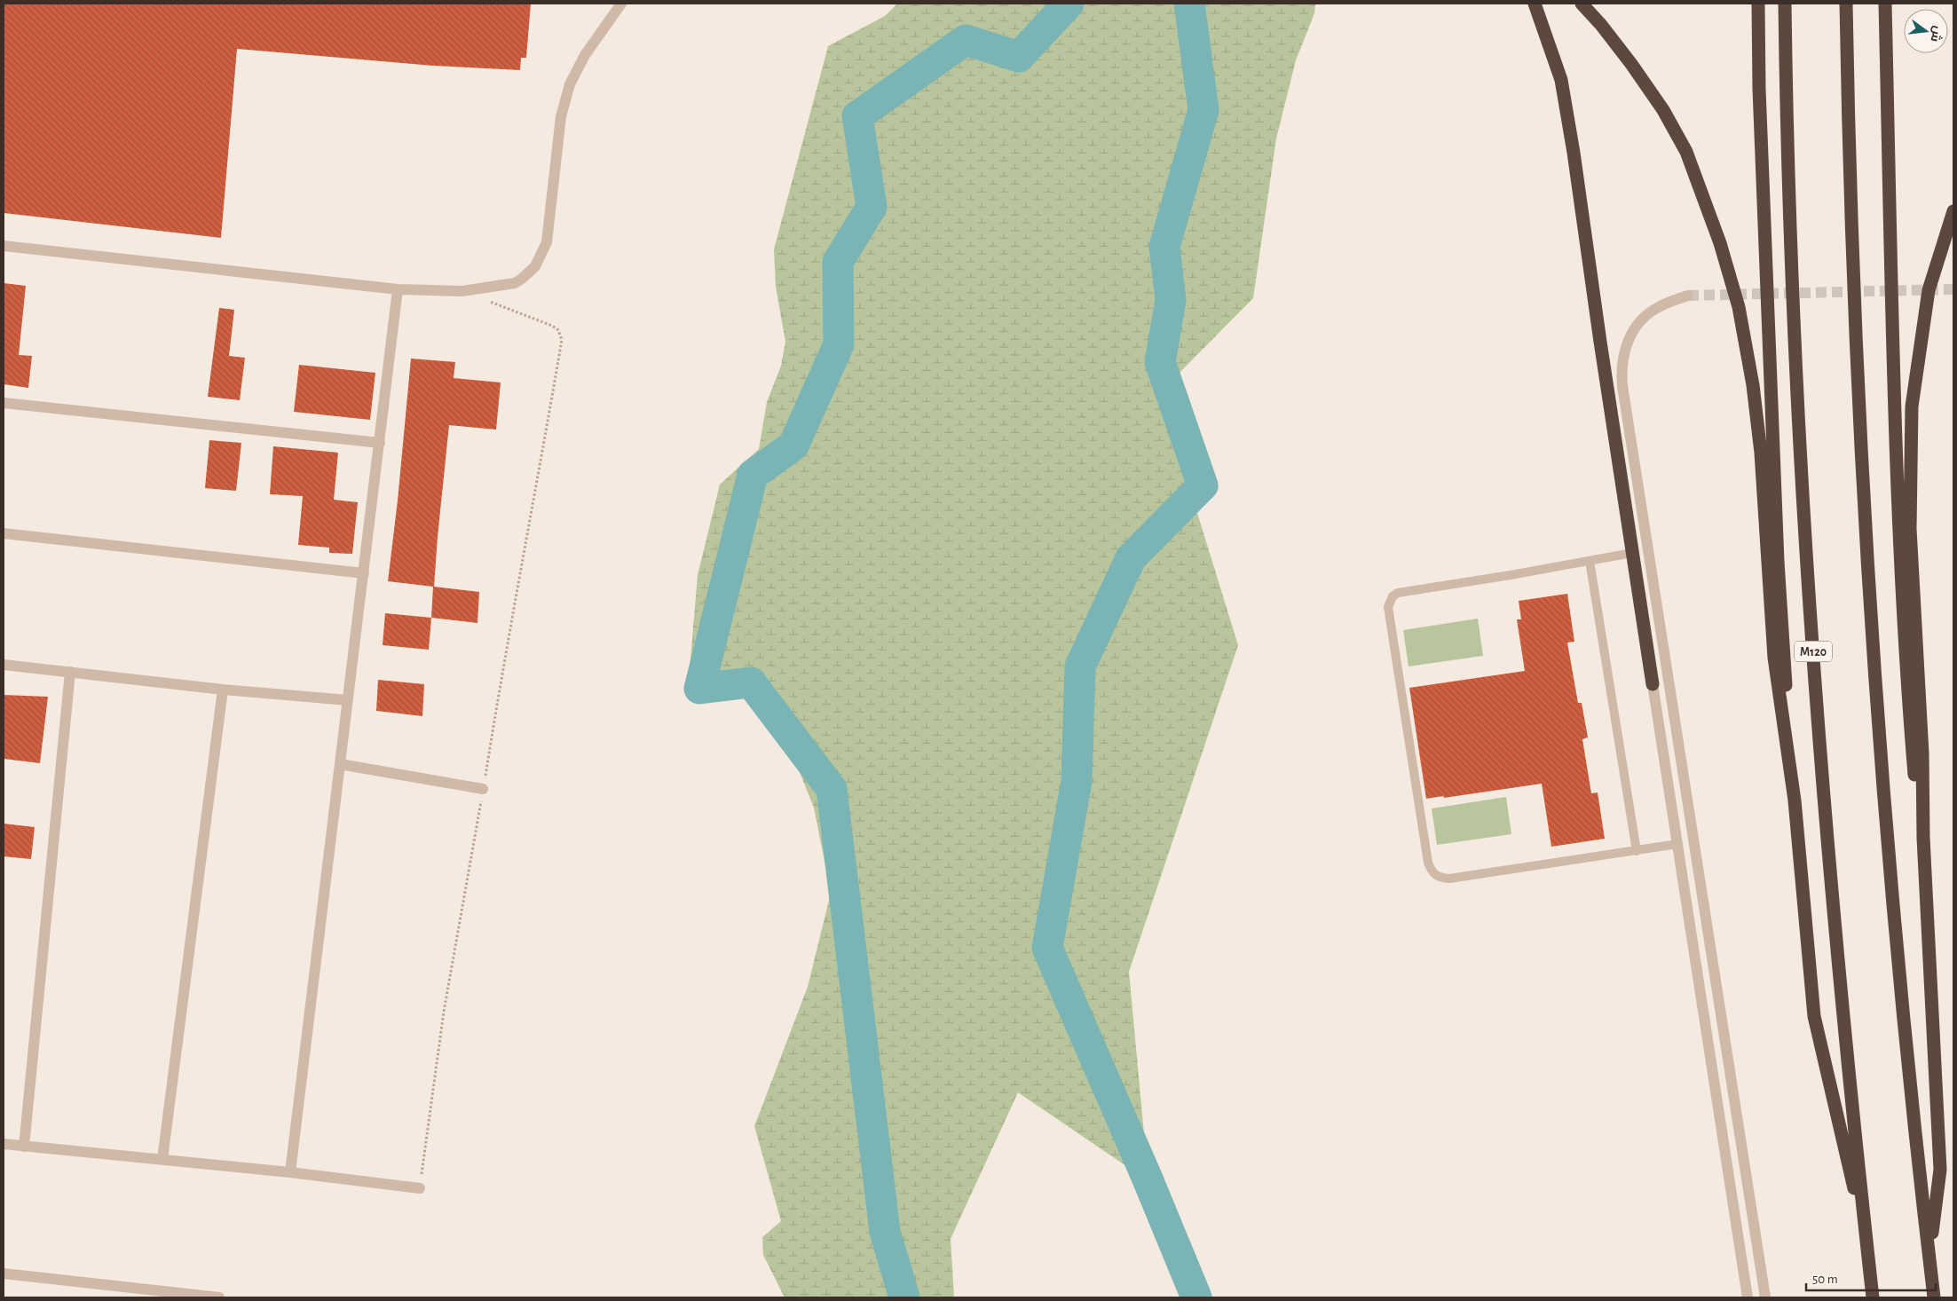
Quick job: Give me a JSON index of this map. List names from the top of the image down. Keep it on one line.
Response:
{"streets":{"highway":["M120"]},"scale_bar":"50 m","north":"right"}
